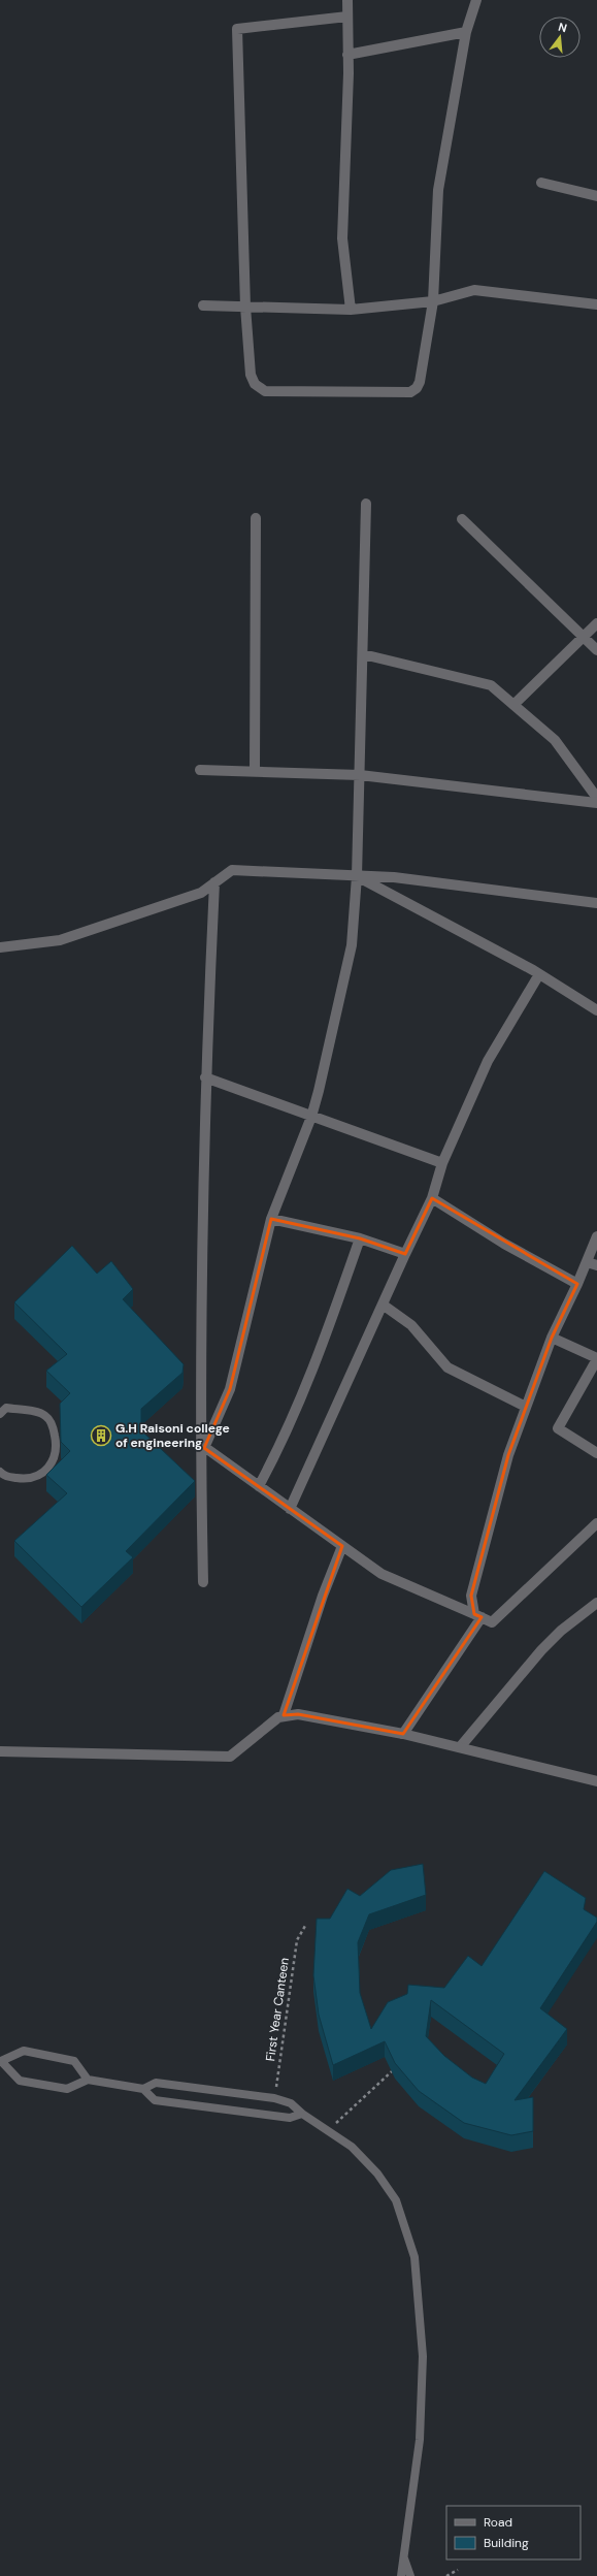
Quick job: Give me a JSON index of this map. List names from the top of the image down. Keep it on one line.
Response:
{"streets":{"path":["First Year Canteen"]},"places":{"building":["G.H Raisoni college of engineering"]},"legend":["Road","Building"],"north":"top"}
